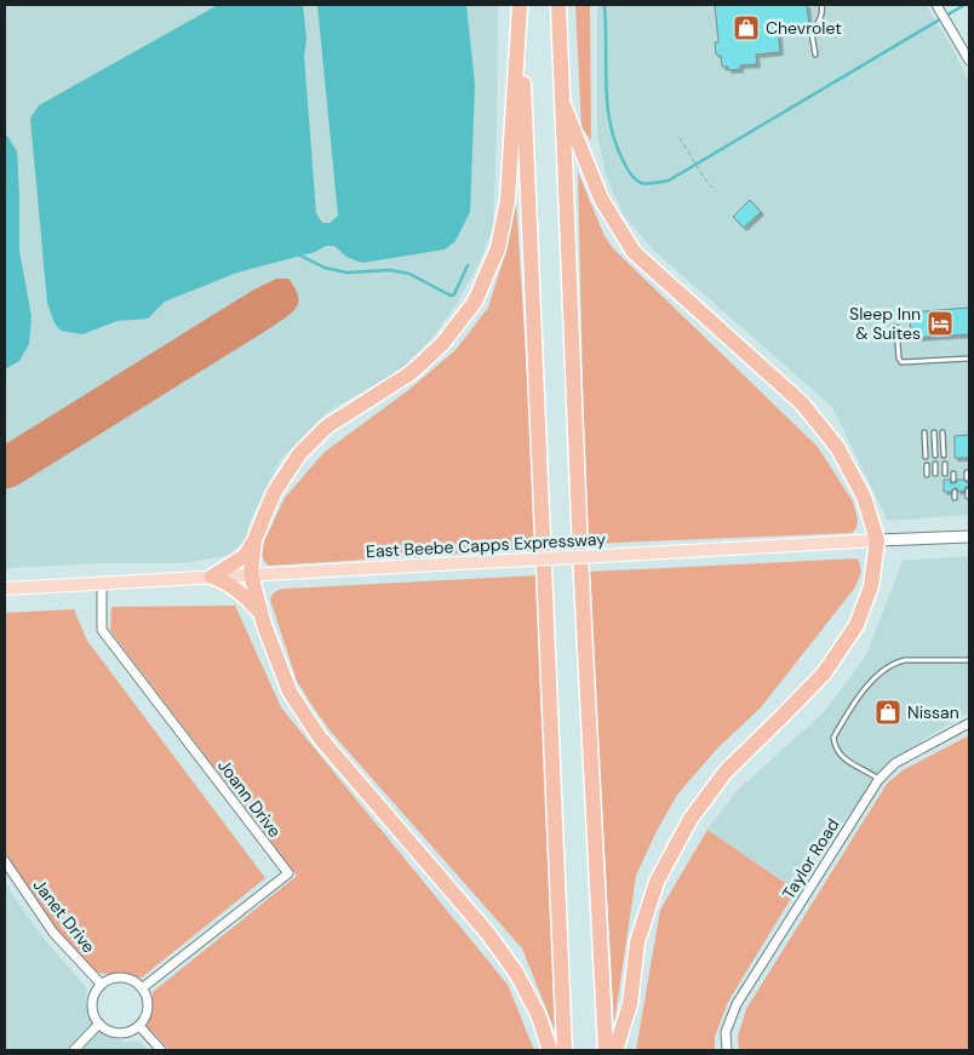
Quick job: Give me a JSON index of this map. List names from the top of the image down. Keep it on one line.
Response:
{"streets":{"main road":["East Beebe Capps Expressway"],"street":["Joann Drive","Taylor Road","Janet Drive"]},"crossings":[["East Beebe Capps Expressway","Joann Drive"],["Joann Drive","Janet Drive"]],"places":{"shop":["Chevrolet","Nissan"],"hotel":["Sleep Inn & Suites"]}}
